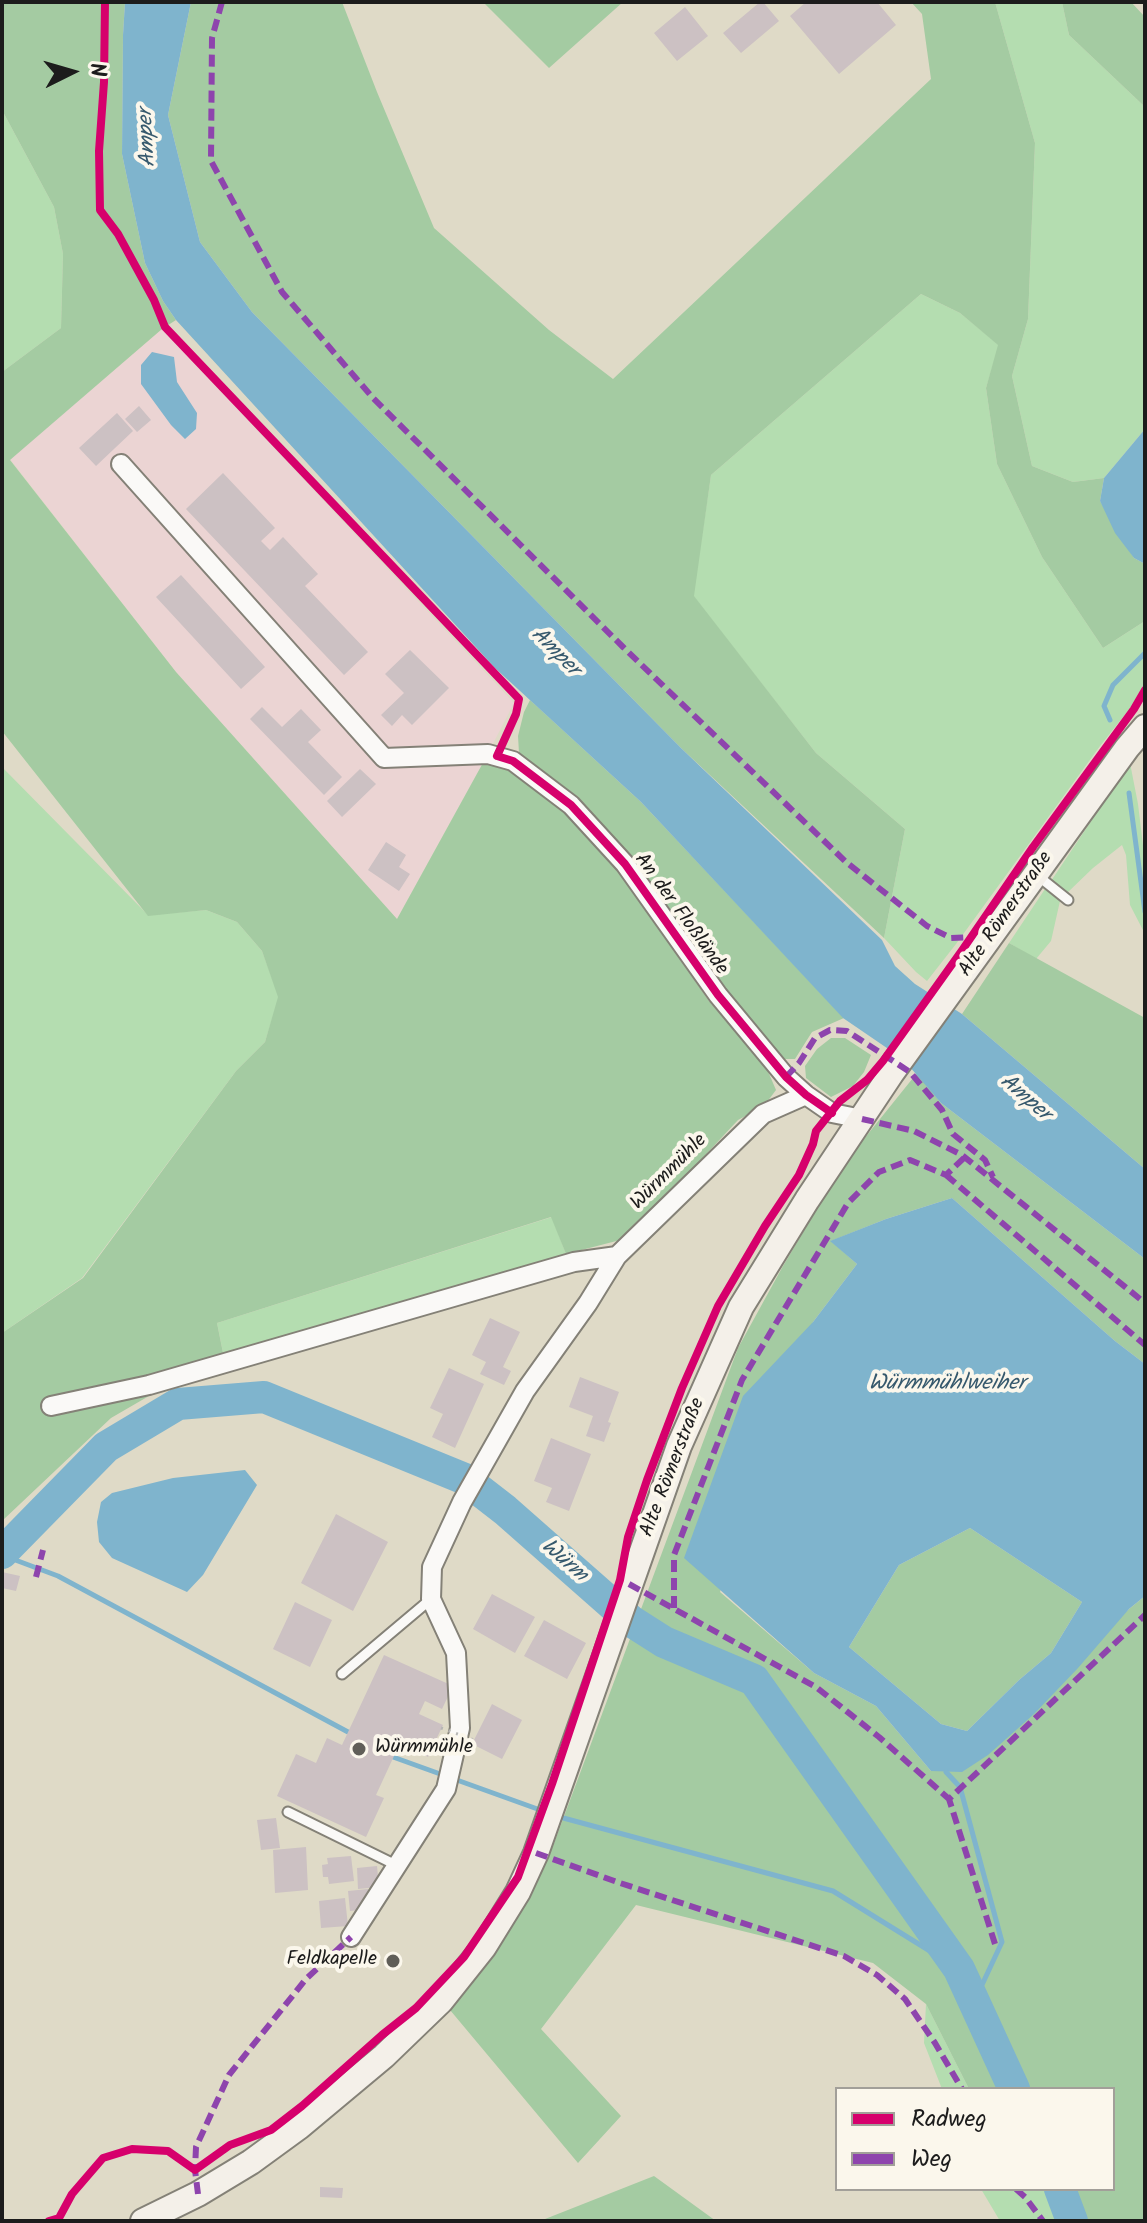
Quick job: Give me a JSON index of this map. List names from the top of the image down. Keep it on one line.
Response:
{"streets":{"main road":["Alte Römerstraße"],"street":["An der Floßlände","Würmmühle"]},"crossings":[["An der Floßlände","Alte Römerstraße"],["An der Floßlände","Würmmühle"]],"water":["Amper","Würmmühlweiher","Würm"],"places":["Würmmühle","Feldkapelle"],"legend":["Radweg","Weg"],"north":"right"}
